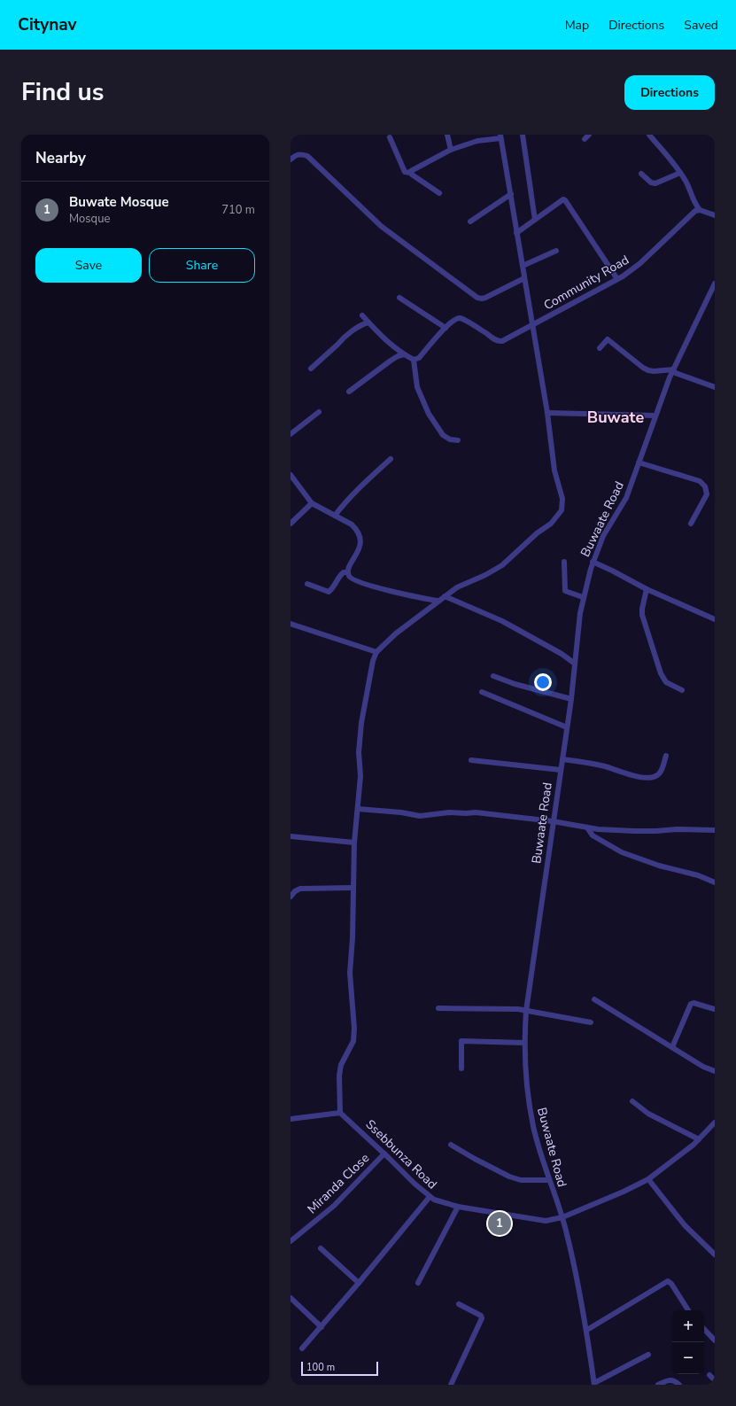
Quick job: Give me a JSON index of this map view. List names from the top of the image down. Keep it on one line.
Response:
{"streets":{"street":["Community Road","Buwaate Road","Ssebbunza Road","Miranda Close"]},"crossings":[["Buwaate Road","Ssebbunza Road"],["Ssebbunza Road","Miranda Close"]],"districts":["Buwate"],"scale_bar":"100 m","page":{"header":"Citynav","nav":["Map","Directions","Saved"],"title":"Find us","buttons":["Directions",["Save","Share"]],"heading":"Nearby","list":[{"mark":"1","name":"Buwate Mosque","note":"Mosque","value":"710 m"}],"pins":"1","map_buttons":["+","−"],"scale":"100 m"}}
